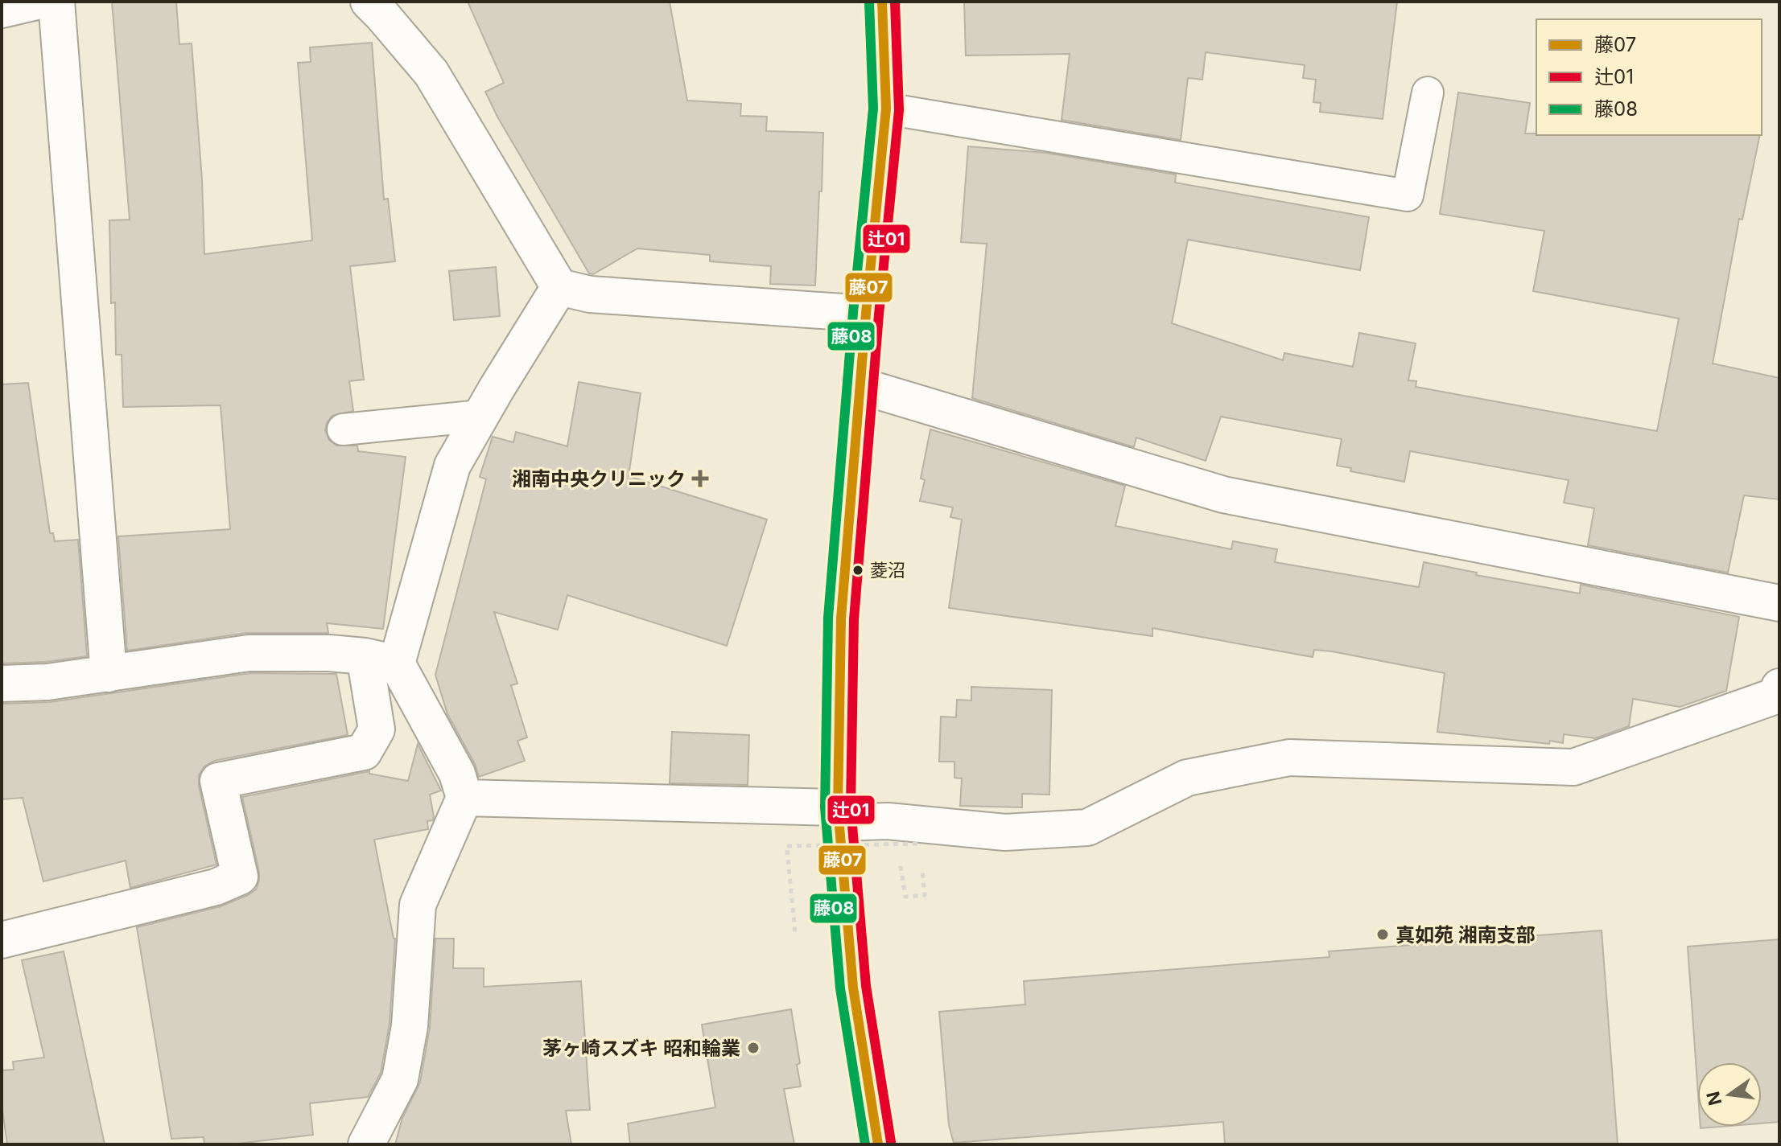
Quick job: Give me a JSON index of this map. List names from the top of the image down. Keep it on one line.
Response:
{"places":{"health":["湘南中央クリニック"],"other":["菱沼","真如苑 湘南支部","茅ヶ崎スズキ 昭和輪業"]},"lines":["transit line 藤07","transit line 辻01","transit line 藤08"],"legend":["藤07","辻01","藤08"],"north":"left"}
